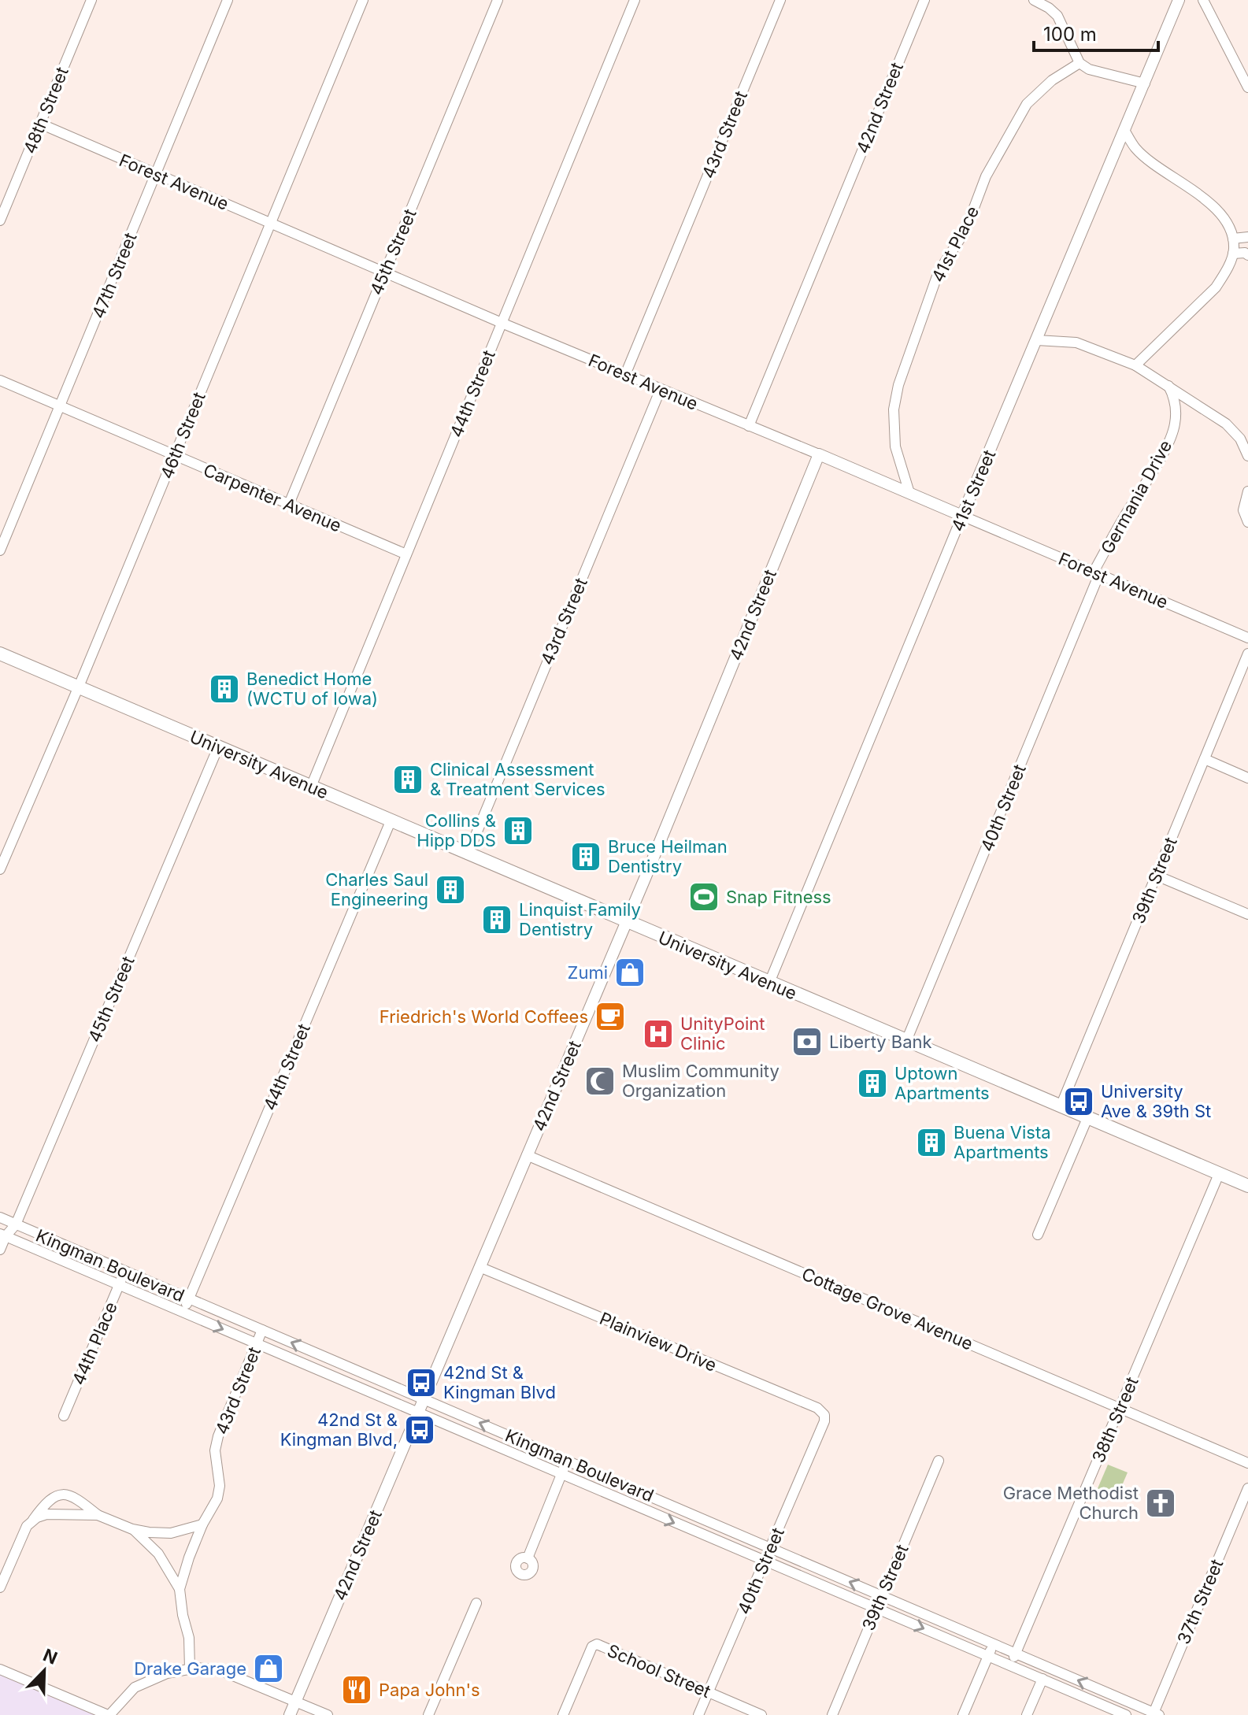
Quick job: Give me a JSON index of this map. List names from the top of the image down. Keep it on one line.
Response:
{"streets":{"main road":["University Avenue"],"street":["42nd Street","48th Street","43rd Street","Forest Avenue","41st Place","45th Street","47th Street","44th Street","46th Street","41st Street","Germania Drive","Carpenter Avenue","40th Street","39th Street","Kingman Boulevard","Cottage Grove Avenue","Plainview Drive","44th Place","38th Street","37th Street","School Street"]},"crossings":[["42nd Street","Forest Avenue"],["42nd Street","University Avenue"],["42nd Street","Kingman Boulevard"],["42nd Street","Cottage Grove Avenue"],["42nd Street","Plainview Drive"],["48th Street","Forest Avenue"],["43rd Street","Forest Avenue"],["43rd Street","University Avenue"],["43rd Street","Kingman Boulevard"],["Forest Avenue","41st Place"],["Forest Avenue","45th Street"],["Forest Avenue","47th Street"],["Forest Avenue","44th Street"],["Forest Avenue","46th Street"],["Forest Avenue","41st Street"],["Forest Avenue","Germania Drive"],["Forest Avenue","40th Street"],["45th Street","Carpenter Avenue"],["45th Street","University Avenue"],["45th Street","Kingman Boulevard"],["47th Street","Carpenter Avenue"],["44th Street","Carpenter Avenue"],["44th Street","University Avenue"],["44th Street","Kingman Boulevard"],["46th Street","Carpenter Avenue"],["46th Street","University Avenue"],["41st Street","University Avenue"],["Germania Drive","40th Street"],["University Avenue","40th Street"],["University Avenue","39th Street"],["University Avenue","38th Street"],["40th Street","Kingman Boulevard"],["40th Street","Plainview Drive"],["40th Street","School Street"],["39th Street","Kingman Boulevard"],["Kingman Boulevard","44th Place"],["Kingman Boulevard","38th Street"],["Kingman Boulevard","37th Street"],["Cottage Grove Avenue","38th Street"]],"places":{"building":["Benedict Home (WCTU of Iowa)","Clinical Assessment & Treatment Services","Collins & Hipp DDS","Bruce Heilman Dentistry","Charles Saul Engineering","Linquist Family Dentistry","Uptown Apartments","Buena Vista Apartments"],"sports":["Snap Fitness"],"shop":["Zumi","Drake Garage"],"cafe":["Friedrich's World Coffees"],"hospital":["UnityPoint Clinic"],"bank":["Liberty Bank"],"mosque":["Muslim Community Organization"],"bus stop":["University Ave & 39th St","42nd St & Kingman Blvd","42nd St & Kingman Blvd,"],"church":["Grace Methodist Church"],"restaurant":["Papa John's"]},"scale_bar":"100 m","north":"top right"}
